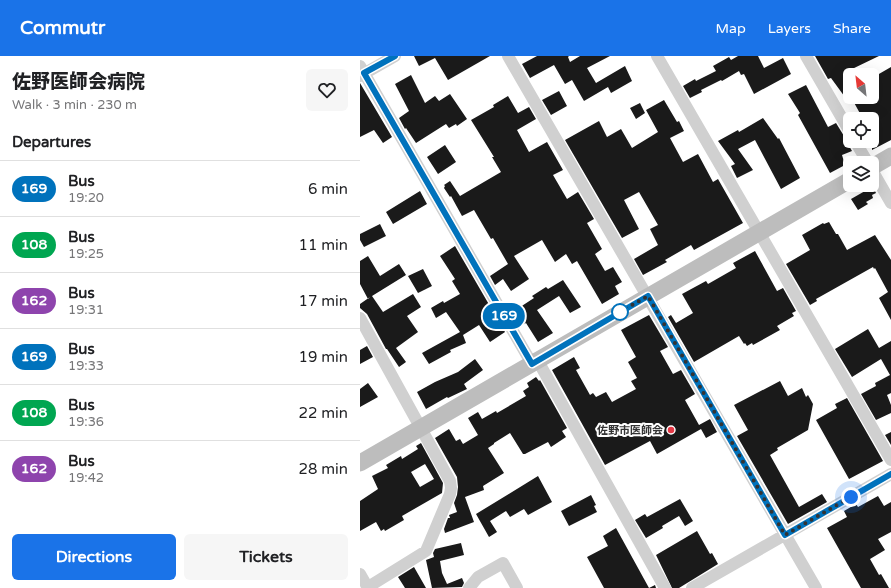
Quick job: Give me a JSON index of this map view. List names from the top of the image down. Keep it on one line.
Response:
{"places":["佐野市医師会"],"lines":["bus line 169"],"north":"top left","page":{"header":"Commutr","nav":["Map","Layers","Share"],"heading":[["佐野医師会病院","Walk · 3 min · 230 m"],"Departures"],"on_map":"169","list":[{"mark":"169","name":"Bus","note":"19:20","value":"6 min"},{"mark":"108","name":"Bus","note":"19:25","value":"11 min"},{"mark":"162","name":"Bus","note":"19:31","value":"17 min"},{"mark":"169","name":"Bus","note":"19:33","value":"19 min"},{"mark":"108","name":"Bus","note":"19:36","value":"22 min"},{"mark":"162","name":"Bus","note":"19:42","value":"28 min"}],"buttons":["Directions","Tickets"]}}
